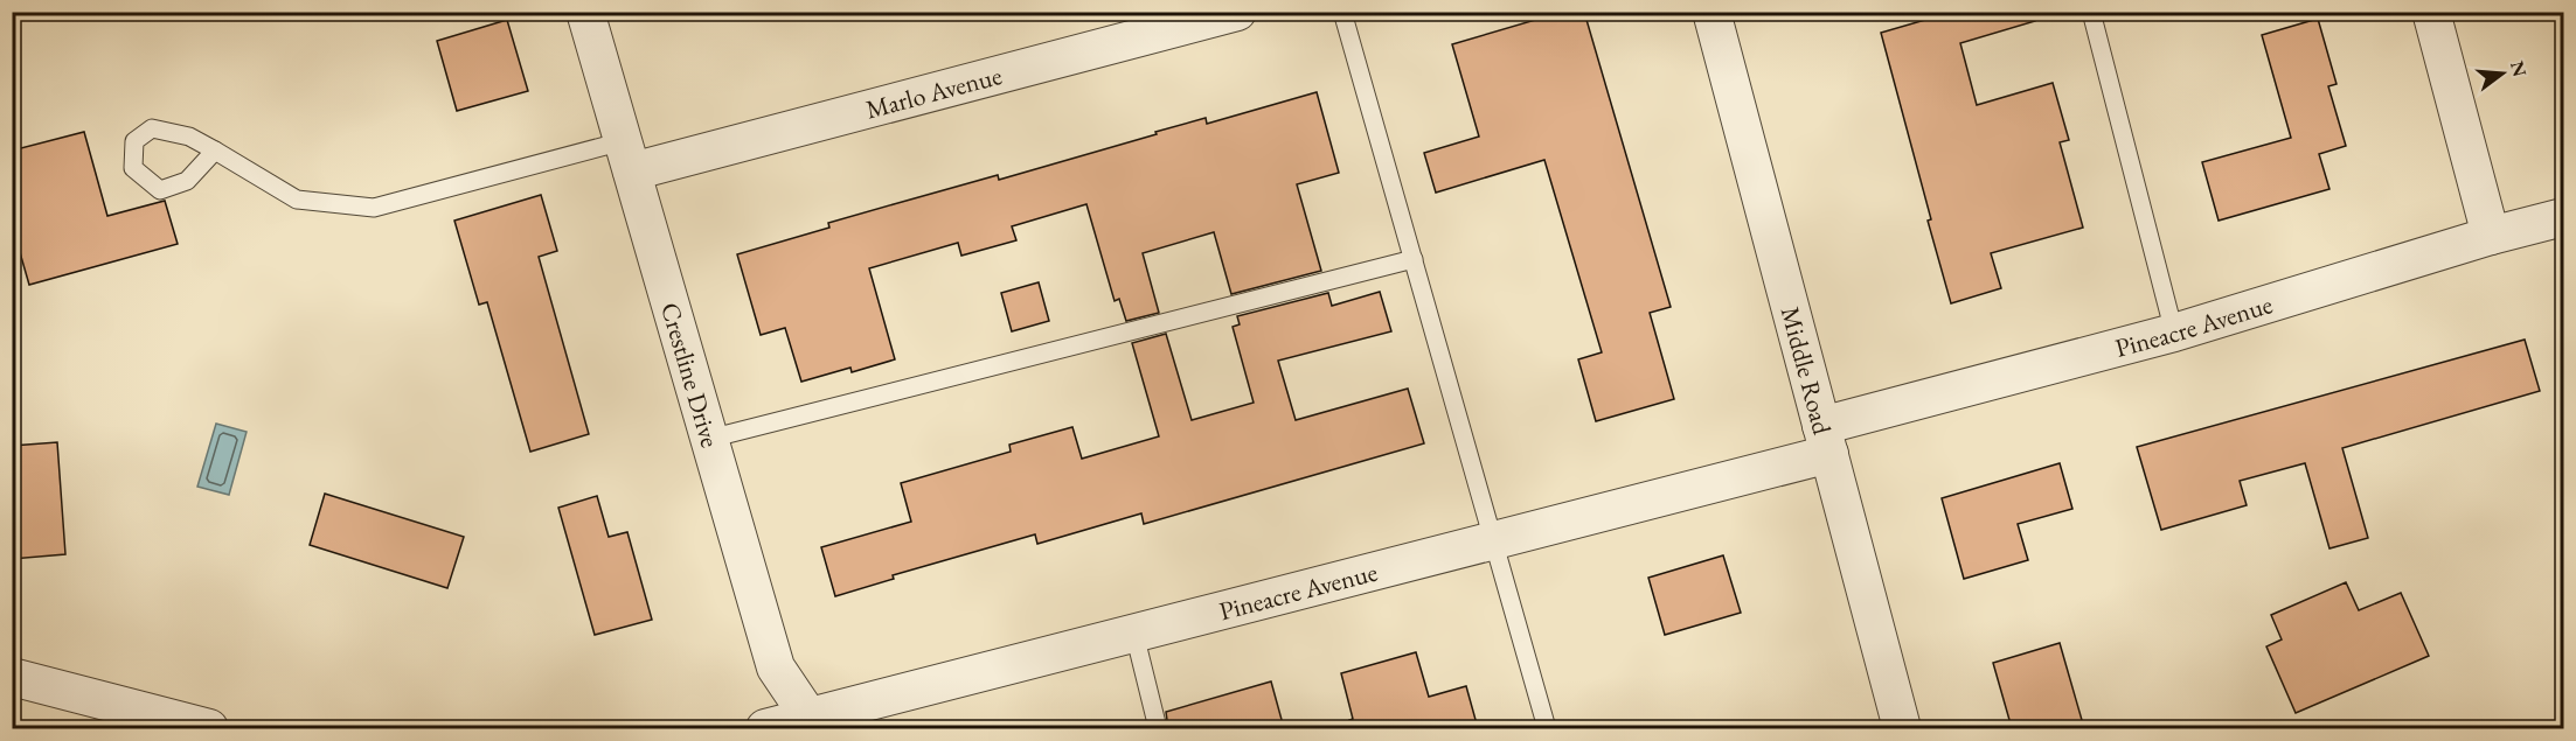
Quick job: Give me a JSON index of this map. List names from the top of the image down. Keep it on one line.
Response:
{"streets":{"street":["Marlo Avenue","Pineacre Avenue","Middle Road","Crestline Drive"]},"crossings":[["Marlo Avenue","Crestline Drive"],["Pineacre Avenue","Middle Road"],["Pineacre Avenue","Crestline Drive"]],"north":"right"}
